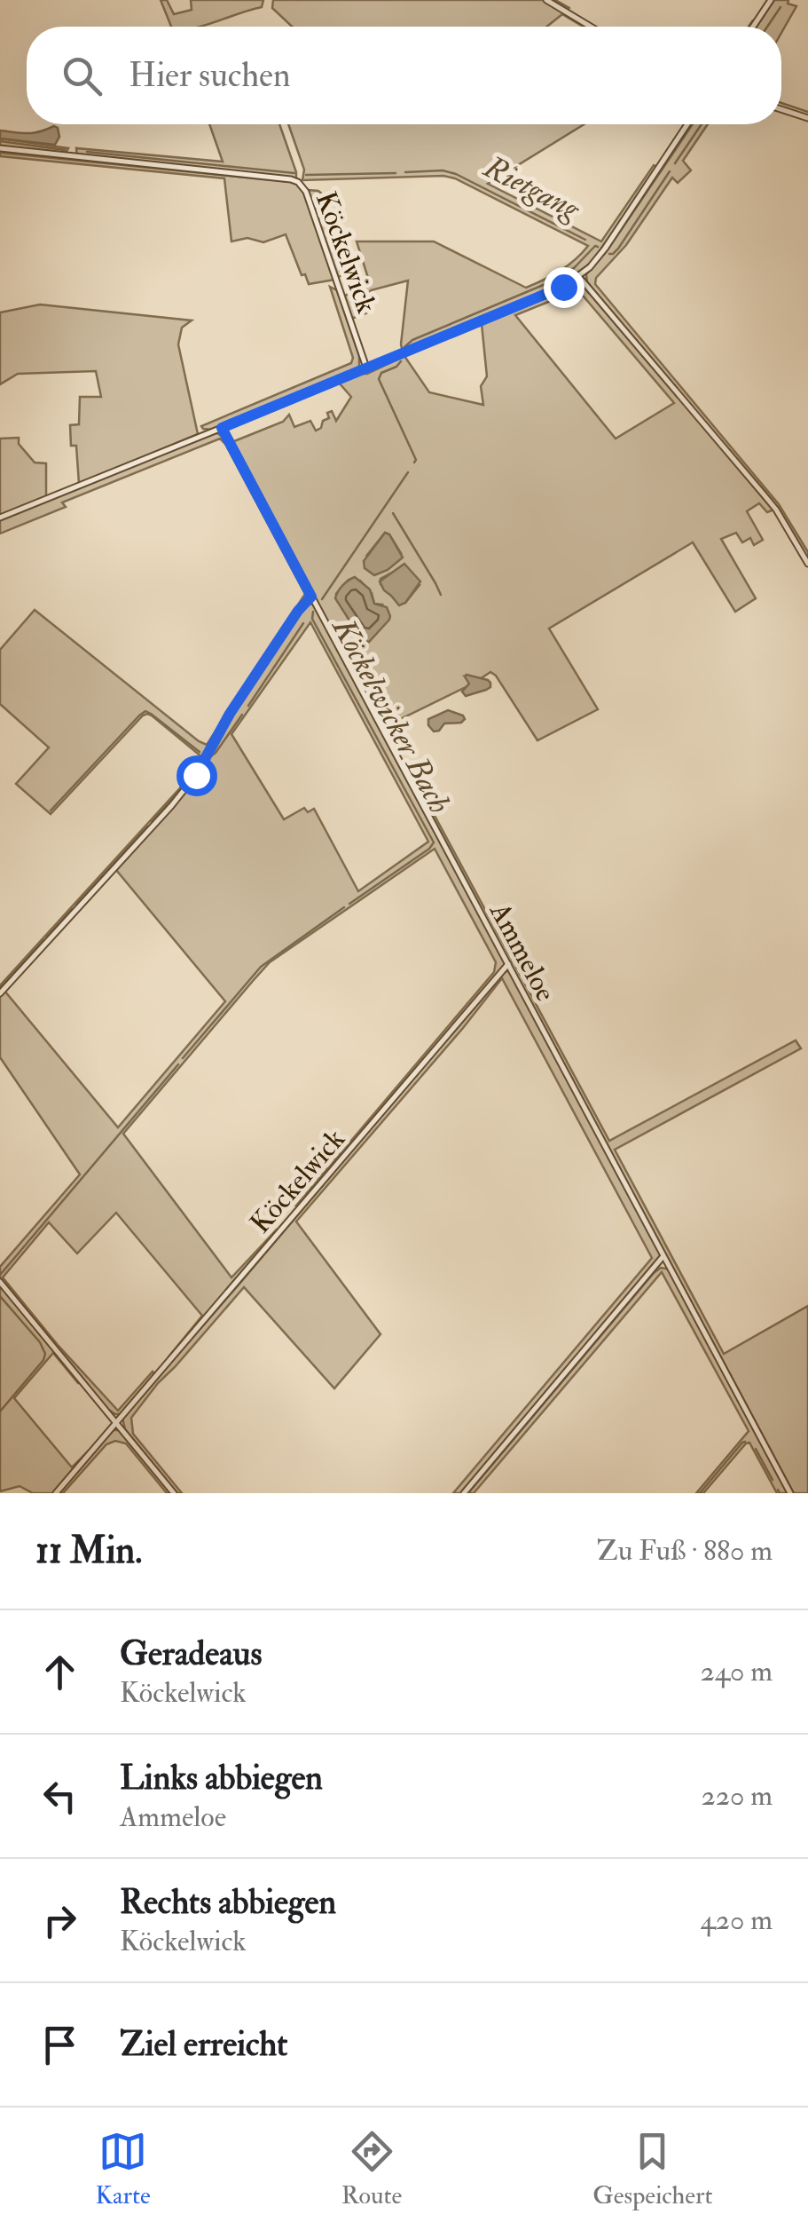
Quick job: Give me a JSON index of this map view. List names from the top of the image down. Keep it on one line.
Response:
{"streets":{"street":["Köckelwick","Ammeloe"]},"crossings":[["Köckelwick","Ammeloe"]],"water":["Rietgang","Köckelwicker Bach"],"page":{"search":"Hier suchen","heading":["11 Min.","Zu Fuß · 880 m"],"list":[["Geradeaus","Köckelwick","240 m"],["Links abbiegen","Ammeloe","220 m"],["Rechts abbiegen","Köckelwick","420 m"],"Ziel erreicht"],"nav":["Karte","Route","Gespeichert"]}}
